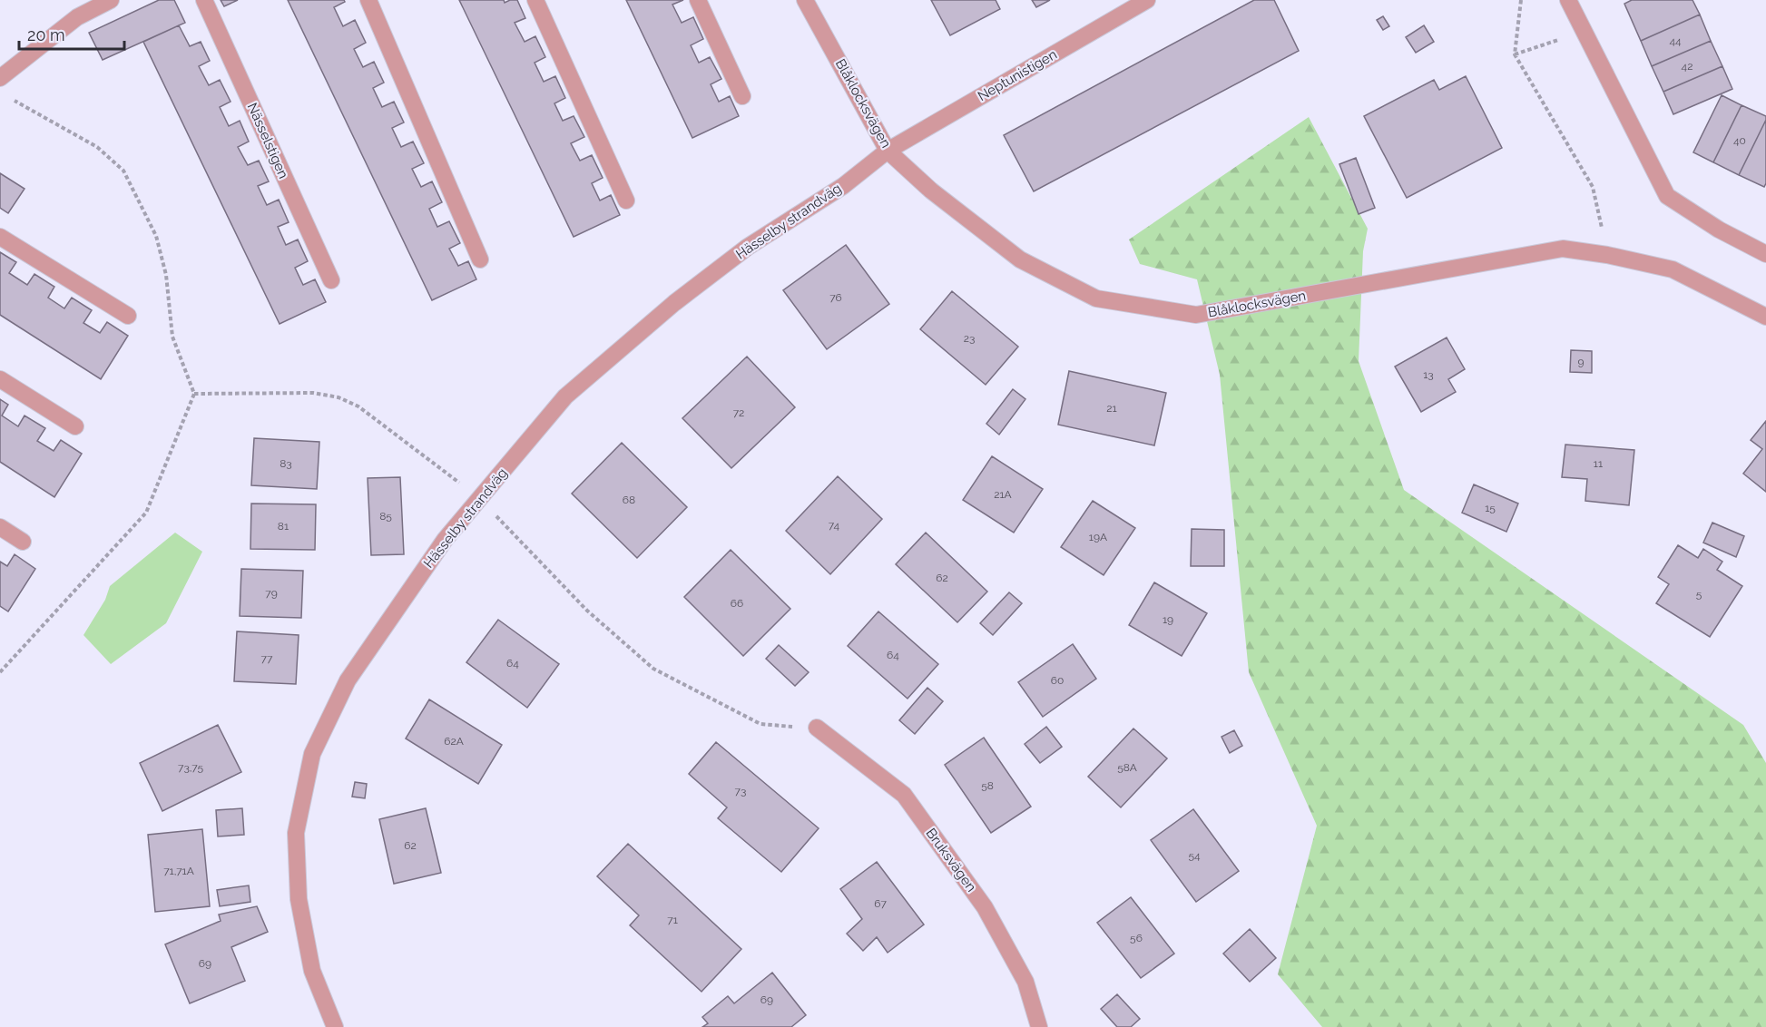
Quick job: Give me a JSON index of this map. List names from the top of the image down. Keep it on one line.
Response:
{"streets":{"street":["Neptunistigen","Blåklocksvägen","Nässelstigen","Hässelby strandväg","Bruksvägen"]},"crossings":[["Neptunistigen","Blåklocksvägen"],["Neptunistigen","Hässelby strandväg"],["Blåklocksvägen","Hässelby strandväg"]],"house_numbers":["44","42","40","76","23","9","13","21","72","83","11","21A","68","15","85","74","81","19A","62","79","5","66","19","64","77","64","60","62A","73,75","58A","58","73","62","54","71,71A","67","71","56","69","69"],"scale_bar":"20 m"}
